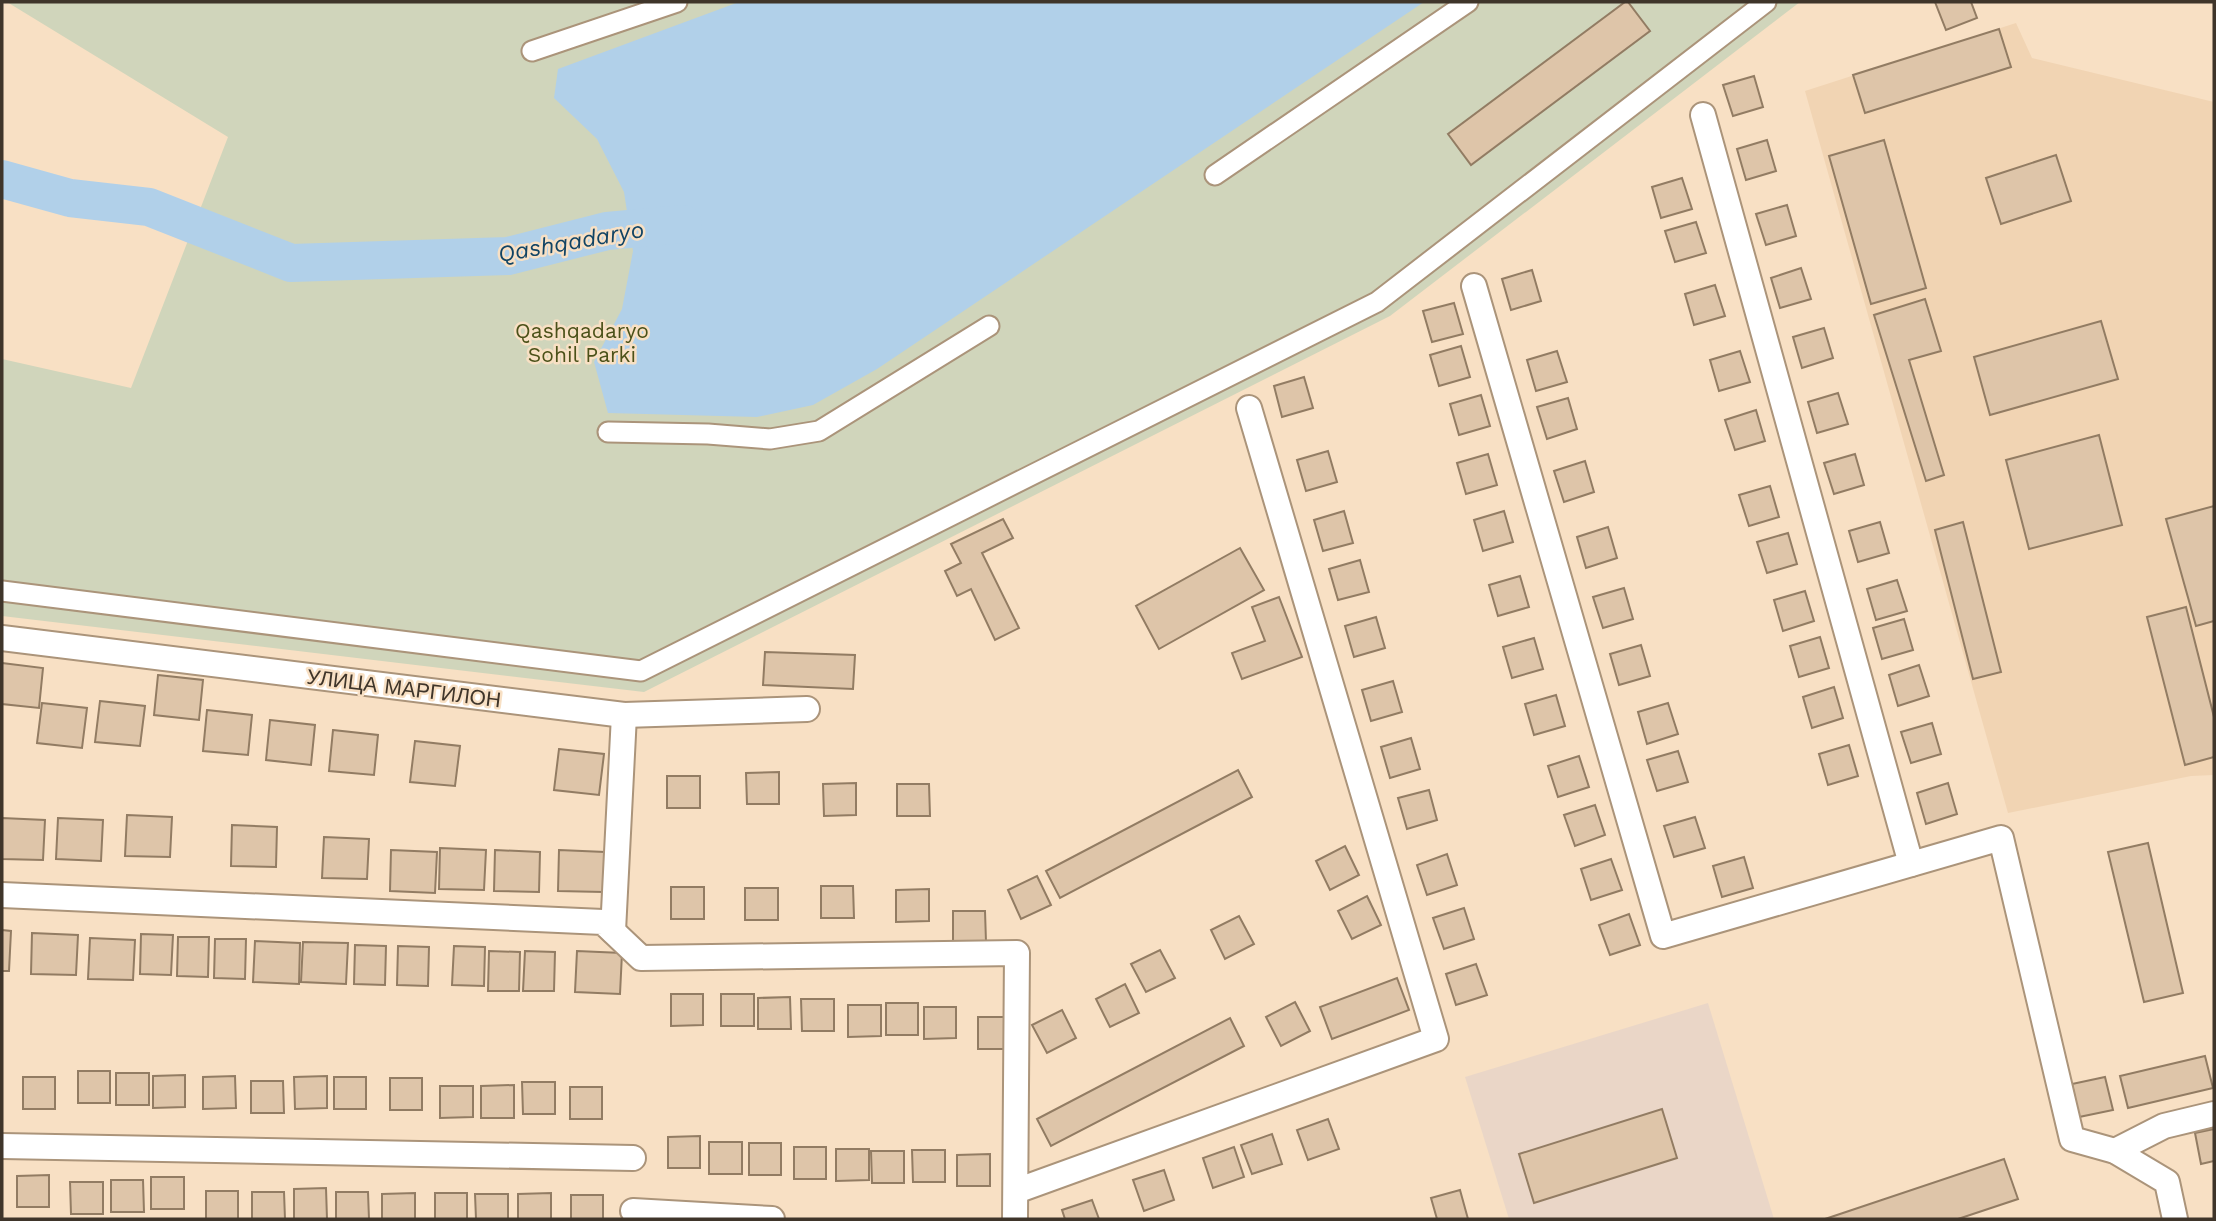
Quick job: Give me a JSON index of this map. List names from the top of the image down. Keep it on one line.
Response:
{"streets":{"street":["УЛИЦА МАРГИЛОН"]},"water":["Qashqadaryo"],"parks":["Qashqadaryo Sohil Parki"]}
